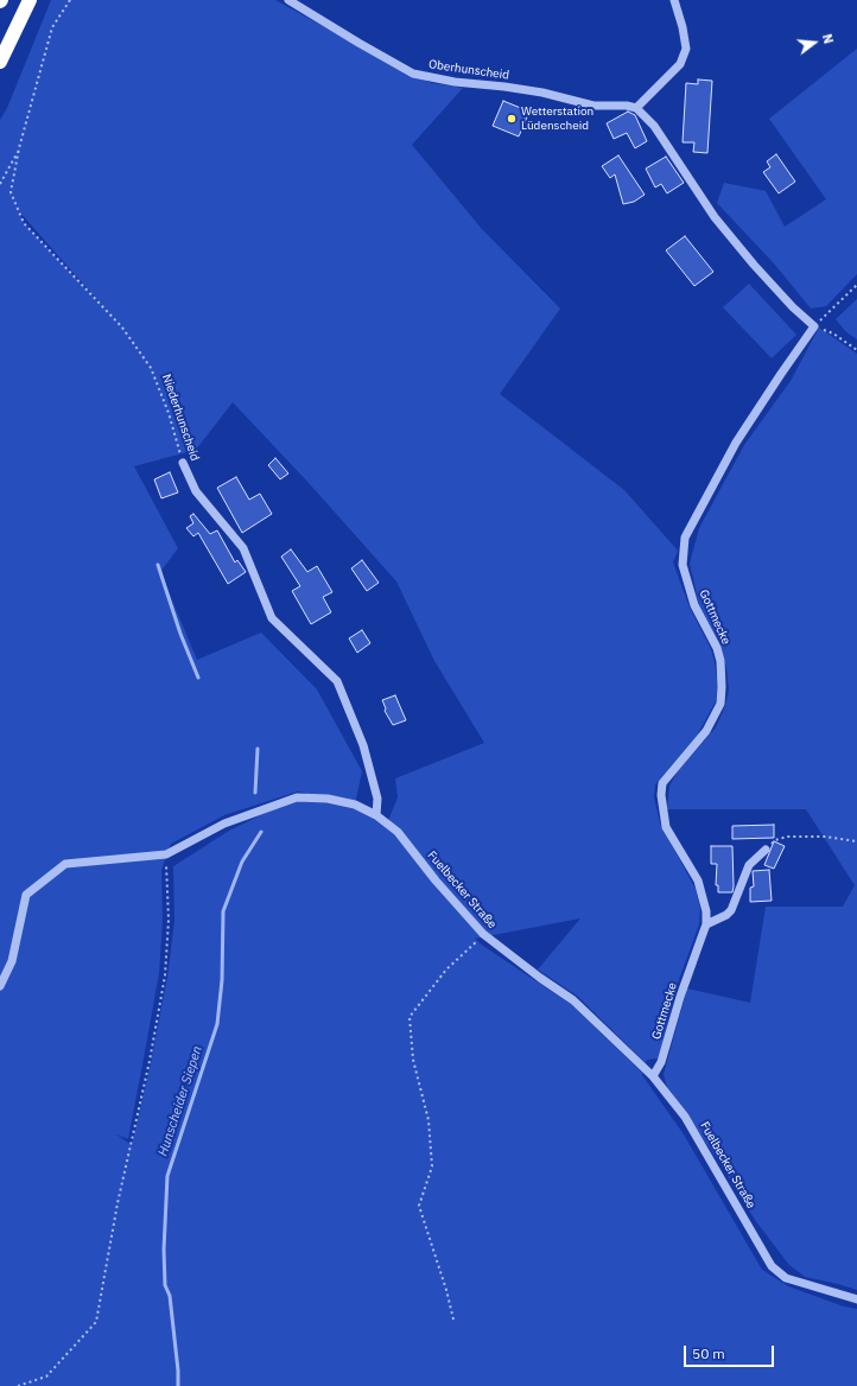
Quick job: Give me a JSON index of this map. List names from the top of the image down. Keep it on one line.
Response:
{"streets":{"street":["Oberhunscheid","Niederhunscheid","Gottmecke","Fuelbecker Straße"]},"crossings":[["Niederhunscheid","Fuelbecker Straße"],["Gottmecke","Fuelbecker Straße"]],"water":["Hunscheider Siepen"],"places":["Wetterstation Lüdenscheid"],"scale_bar":"50 m","north":"right"}
